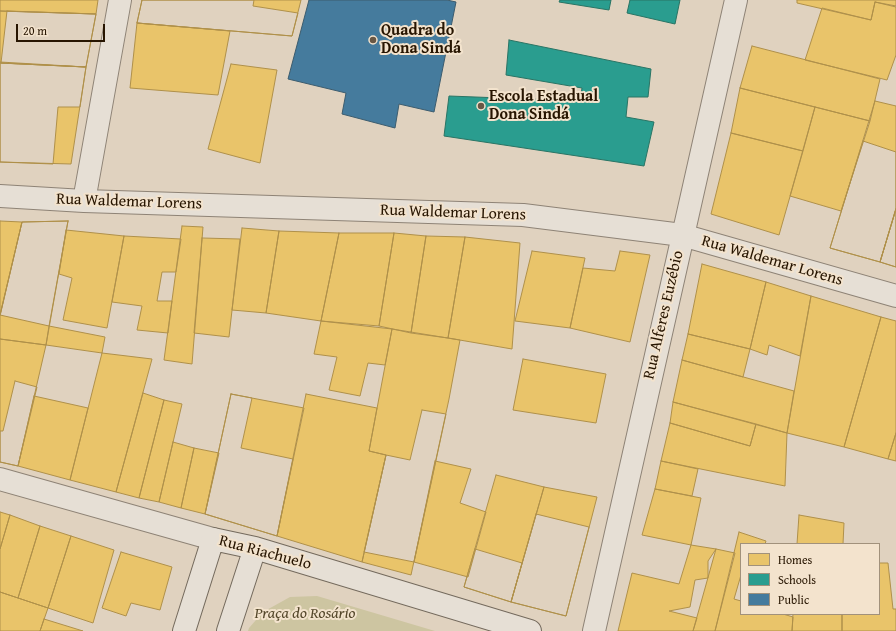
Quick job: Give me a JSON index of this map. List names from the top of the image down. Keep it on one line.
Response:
{"streets":{"street":["Rua Waldemar Lorens","Rua Alferes Euzébio","Rua Riachuelo"]},"crossings":[["Rua Waldemar Lorens","Rua Alferes Euzébio"]],"parks":["Praça do Rosário"],"places":["Quadra do Dona Sindá","Escola Estadual Dona Sindá"],"legend":["Homes","Schools","Public"],"scale_bar":"20 m"}
